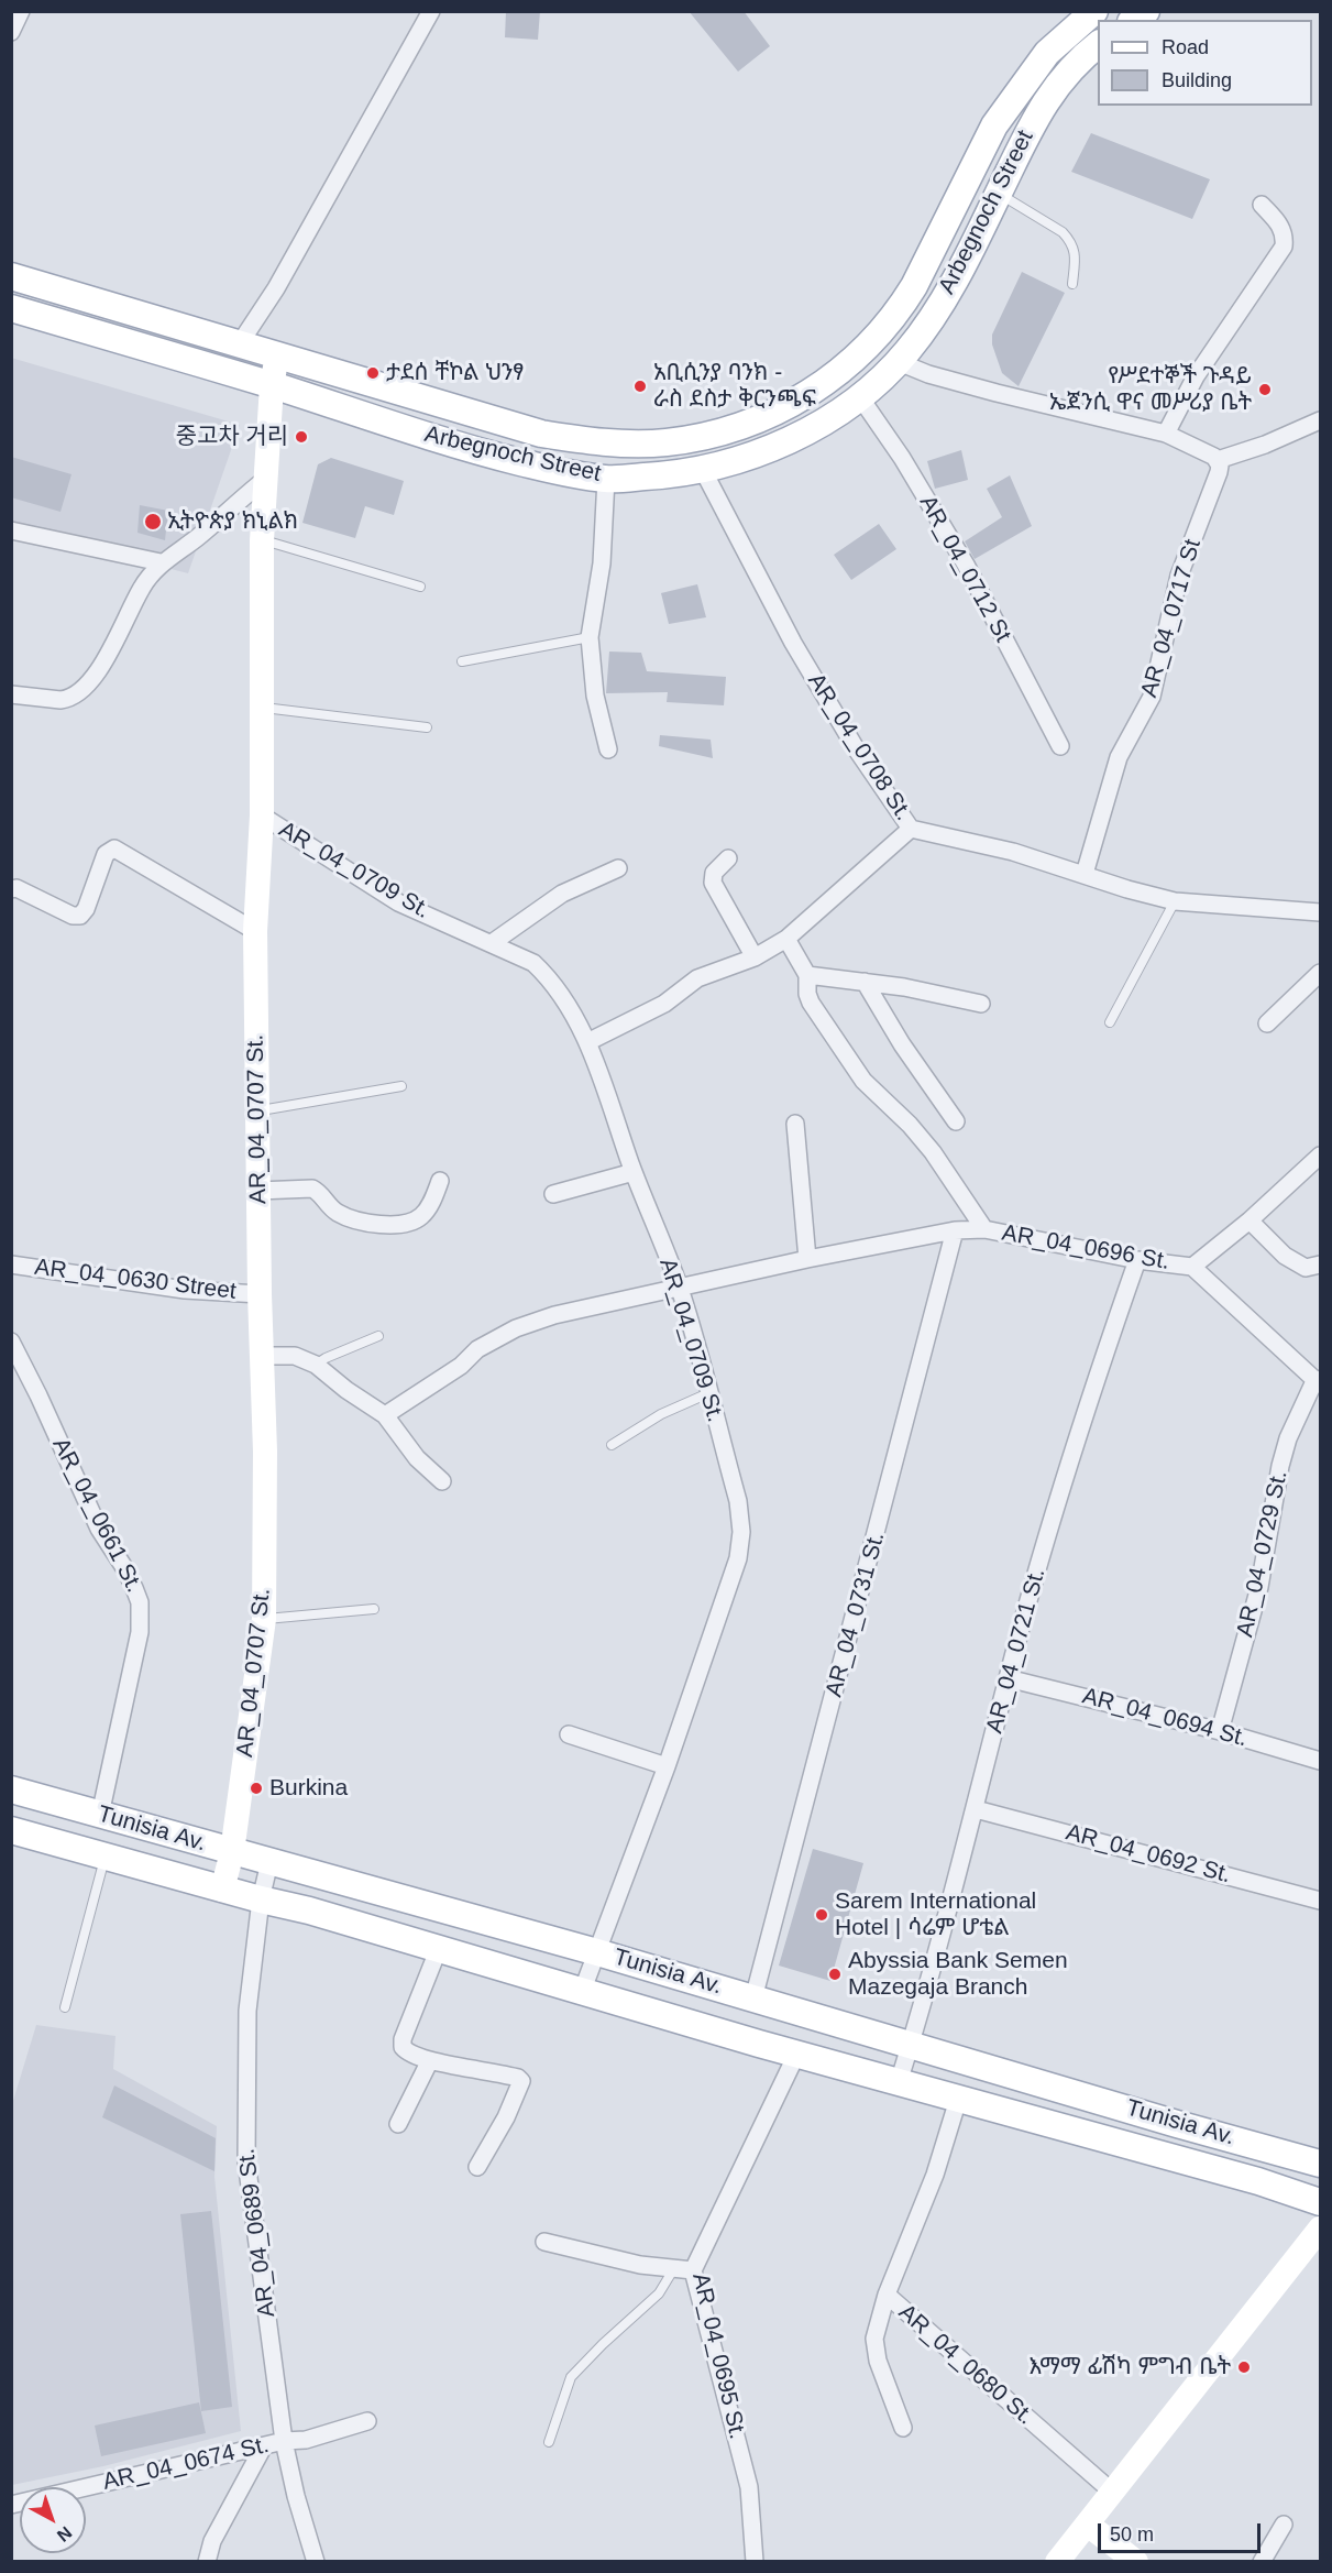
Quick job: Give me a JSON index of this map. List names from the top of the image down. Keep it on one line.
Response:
{"streets":{"main road":["Arbegnoch Street","Tunisia Av."],"street":["AR_04_0712 St","AR_04_0717 St","AR_04_0708 St.","AR_04_0709 St.","AR_04_0707 St.","AR_04_0696 St.","AR_04_0630 Street","AR_04_0661 St.","AR_04_0729 St.","AR_04_0731 St.","AR_04_0721 St.","AR_04_0694 St.","AR_04_0692 St.","AR_04_0689 St.","AR_04_0695 St.","AR_04_0680 St.","AR_04_0674 St."]},"crossings":[["Arbegnoch Street","AR_04_0712 St"],["Arbegnoch Street","AR_04_0708 St."],["Arbegnoch Street","AR_04_0707 St."],["AR_04_0717 St","AR_04_0708 St."],["AR_04_0709 St.","AR_04_0707 St."],["AR_04_0709 St.","AR_04_0696 St."],["AR_04_0709 St.","Tunisia Av."],["AR_04_0707 St.","AR_04_0630 Street"],["AR_04_0707 St.","Tunisia Av."],["AR_04_0696 St.","AR_04_0729 St."],["AR_04_0696 St.","AR_04_0731 St."],["AR_04_0696 St.","AR_04_0721 St."],["AR_04_0661 St.","Tunisia Av."],["AR_04_0729 St.","AR_04_0694 St."],["AR_04_0731 St.","Tunisia Av."],["AR_04_0721 St.","AR_04_0694 St."],["AR_04_0721 St.","Tunisia Av."],["AR_04_0721 St.","AR_04_0692 St."],["Tunisia Av.","AR_04_0689 St."],["Tunisia Av.","AR_04_0695 St."],["Tunisia Av.","AR_04_0680 St."],["AR_04_0689 St.","AR_04_0674 St."]],"places":["ታደሰ ቸኮል ህንፃ","አቢሲንያ ባንክ - ራስ ደስታ ቅርንጫፍ","የሥደተኞች ጉዳይ ኤጀንሲ ዋና መሥሪያ ቤት","중고차 거리","ኢትዮጵያ ክኒልክ","Burkina","Sarem International Hotel | ሳሬም ሆቴል","Abyssia Bank Semen Mazegaja Branch","እማማ ፊሽካ ምግብ ቤት"],"legend":["Road","Building"],"scale_bar":"50 m","north":"bottom right"}
